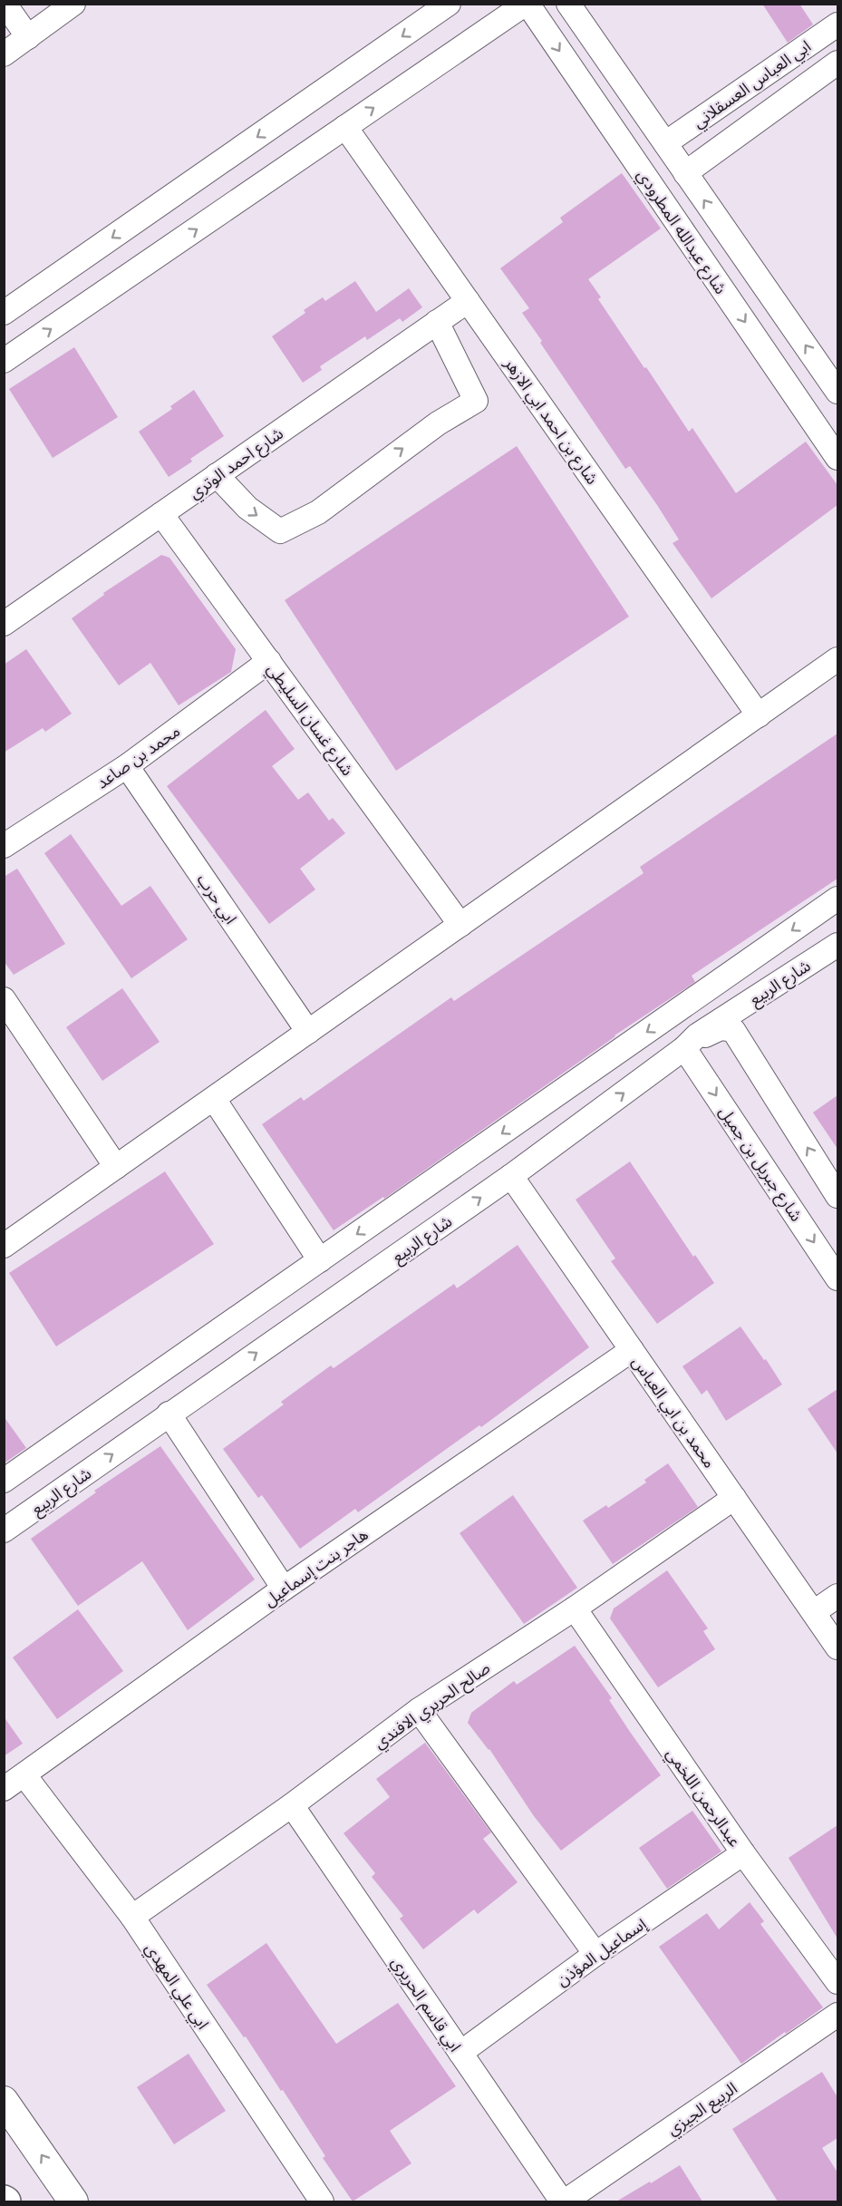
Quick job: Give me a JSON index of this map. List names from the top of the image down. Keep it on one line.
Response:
{"streets":{"street":["ابي العباس العسقلاني","شارع عبدالله المطرودي","شارع بن احمد ابي الازهر","شارع احمد الوتري","شارع غسان السليطي","محمد بن صاعد","ابي حرب","شارع الربيع","شارع جبريل بن جميل","محمد بن ابي العباس","هاجر بنت إسماعيل","صالح الحريري الافندي","عبدالرحمن اللخمي","إسماعيل المؤذن","ابي علي المهدي","ابي قاسم الحريري","الربيع الجيزي"]},"crossings":[["شارع بن احمد ابي الازهر","شارع احمد الوتري"],["شارع احمد الوتري","شارع غسان السليطي"],["شارع غسان السليطي","محمد بن صاعد"],["محمد بن صاعد","ابي حرب"],["شارع الربيع","شارع جبريل بن جميل"],["شارع الربيع","محمد بن ابي العباس"],["محمد بن ابي العباس","هاجر بنت إسماعيل"],["محمد بن ابي العباس","صالح الحريري الافندي"],["هاجر بنت إسماعيل","ابي علي المهدي"],["صالح الحريري الافندي","عبدالرحمن اللخمي"],["صالح الحريري الافندي","ابي علي المهدي"],["صالح الحريري الافندي","ابي قاسم الحريري"],["عبدالرحمن اللخمي","إسماعيل المؤذن"],["إسماعيل المؤذن","ابي قاسم الحريري"],["ابي قاسم الحريري","الربيع الجيزي"]],"one_way":["شارع جبريل بن جميل"]}
